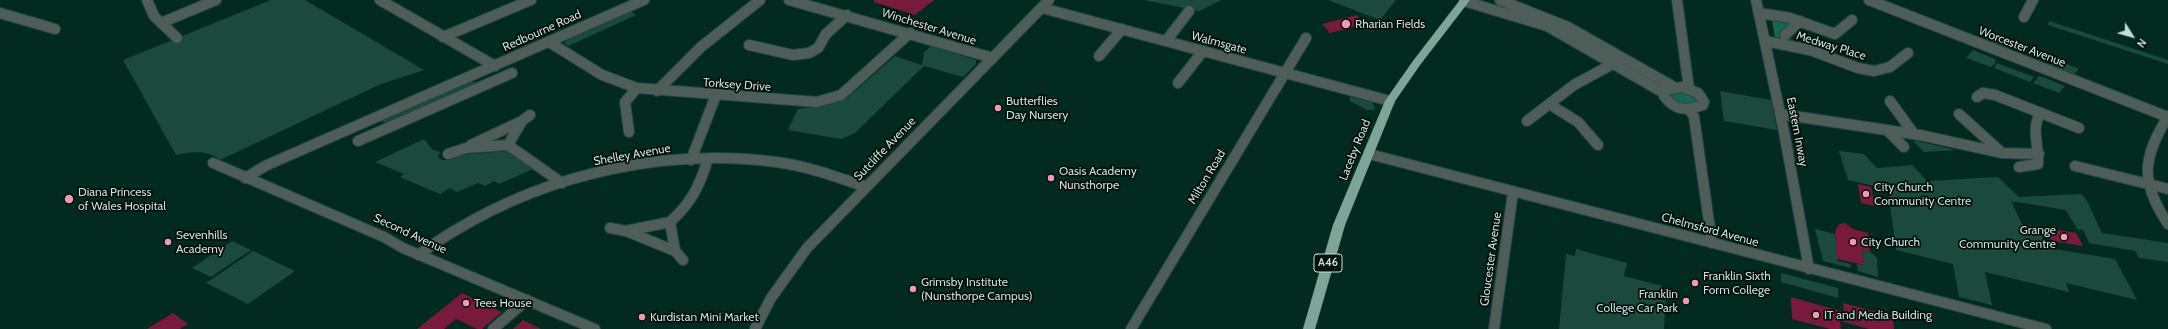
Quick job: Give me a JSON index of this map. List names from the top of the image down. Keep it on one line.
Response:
{"streets":{"highway":["Laceby Road","A46"],"street":["Winchester Avenue","Redbourne Road","Walmsgate","Medway Place","Worcester Avenue","Torksey Drive","Eastern Inway","Sutcliffe Avenue","Shelley Avenue","Milton Road","Chelmsford Avenue","Second Avenue","Gloucester Avenue"]},"crossings":[["Winchester Avenue","Torksey Drive"],["Winchester Avenue","Sutcliffe Avenue"],["Redbourne Road","Torksey Drive"],["Redbourne Road","Second Avenue"],["Walmsgate","Sutcliffe Avenue"],["Walmsgate","Laceby Road"],["Walmsgate","Milton Road"],["Medway Place","Eastern Inway"],["Eastern Inway","Chelmsford Avenue"],["Sutcliffe Avenue","Shelley Avenue"],["Laceby Road","Chelmsford Avenue"],["Shelley Avenue","Second Avenue"],["Chelmsford Avenue","Gloucester Avenue"]],"places":["Rharian Fields","Butterflies Day Nursery","Oasis Academy Nunsthorpe","City Church Community Centre","Diana Princess of Wales Hospital","Grange Community Centre","Sevenhills Academy","City Church","Franklin Sixth Form College","Grimsby Institute (Nunsthorpe Campus)","Franklin College Car Park","Tees House","IT and Media Building","Kurdistan Mini Market"],"north":"bottom right"}
